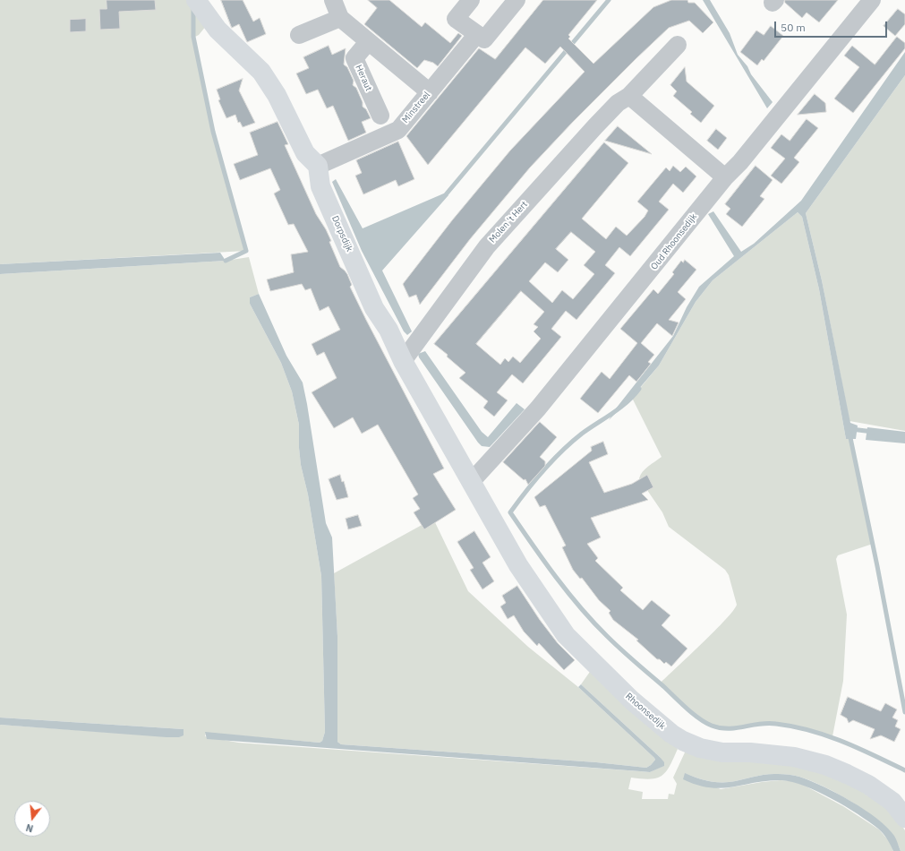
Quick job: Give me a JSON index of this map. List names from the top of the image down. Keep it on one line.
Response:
{"streets":{"street":["Heraut","Minstreel","Molen 't Hert","Dorpsdijk","Oud Rhoonsedijk","Rhoonsedijk"]},"crossings":[["Minstreel","Dorpsdijk"],["Molen 't Hert","Dorpsdijk"],["Dorpsdijk","Oud Rhoonsedijk"],["Dorpsdijk","Rhoonsedijk"],["Oud Rhoonsedijk","Rhoonsedijk"]],"scale_bar":"50 m","north":"bottom"}
